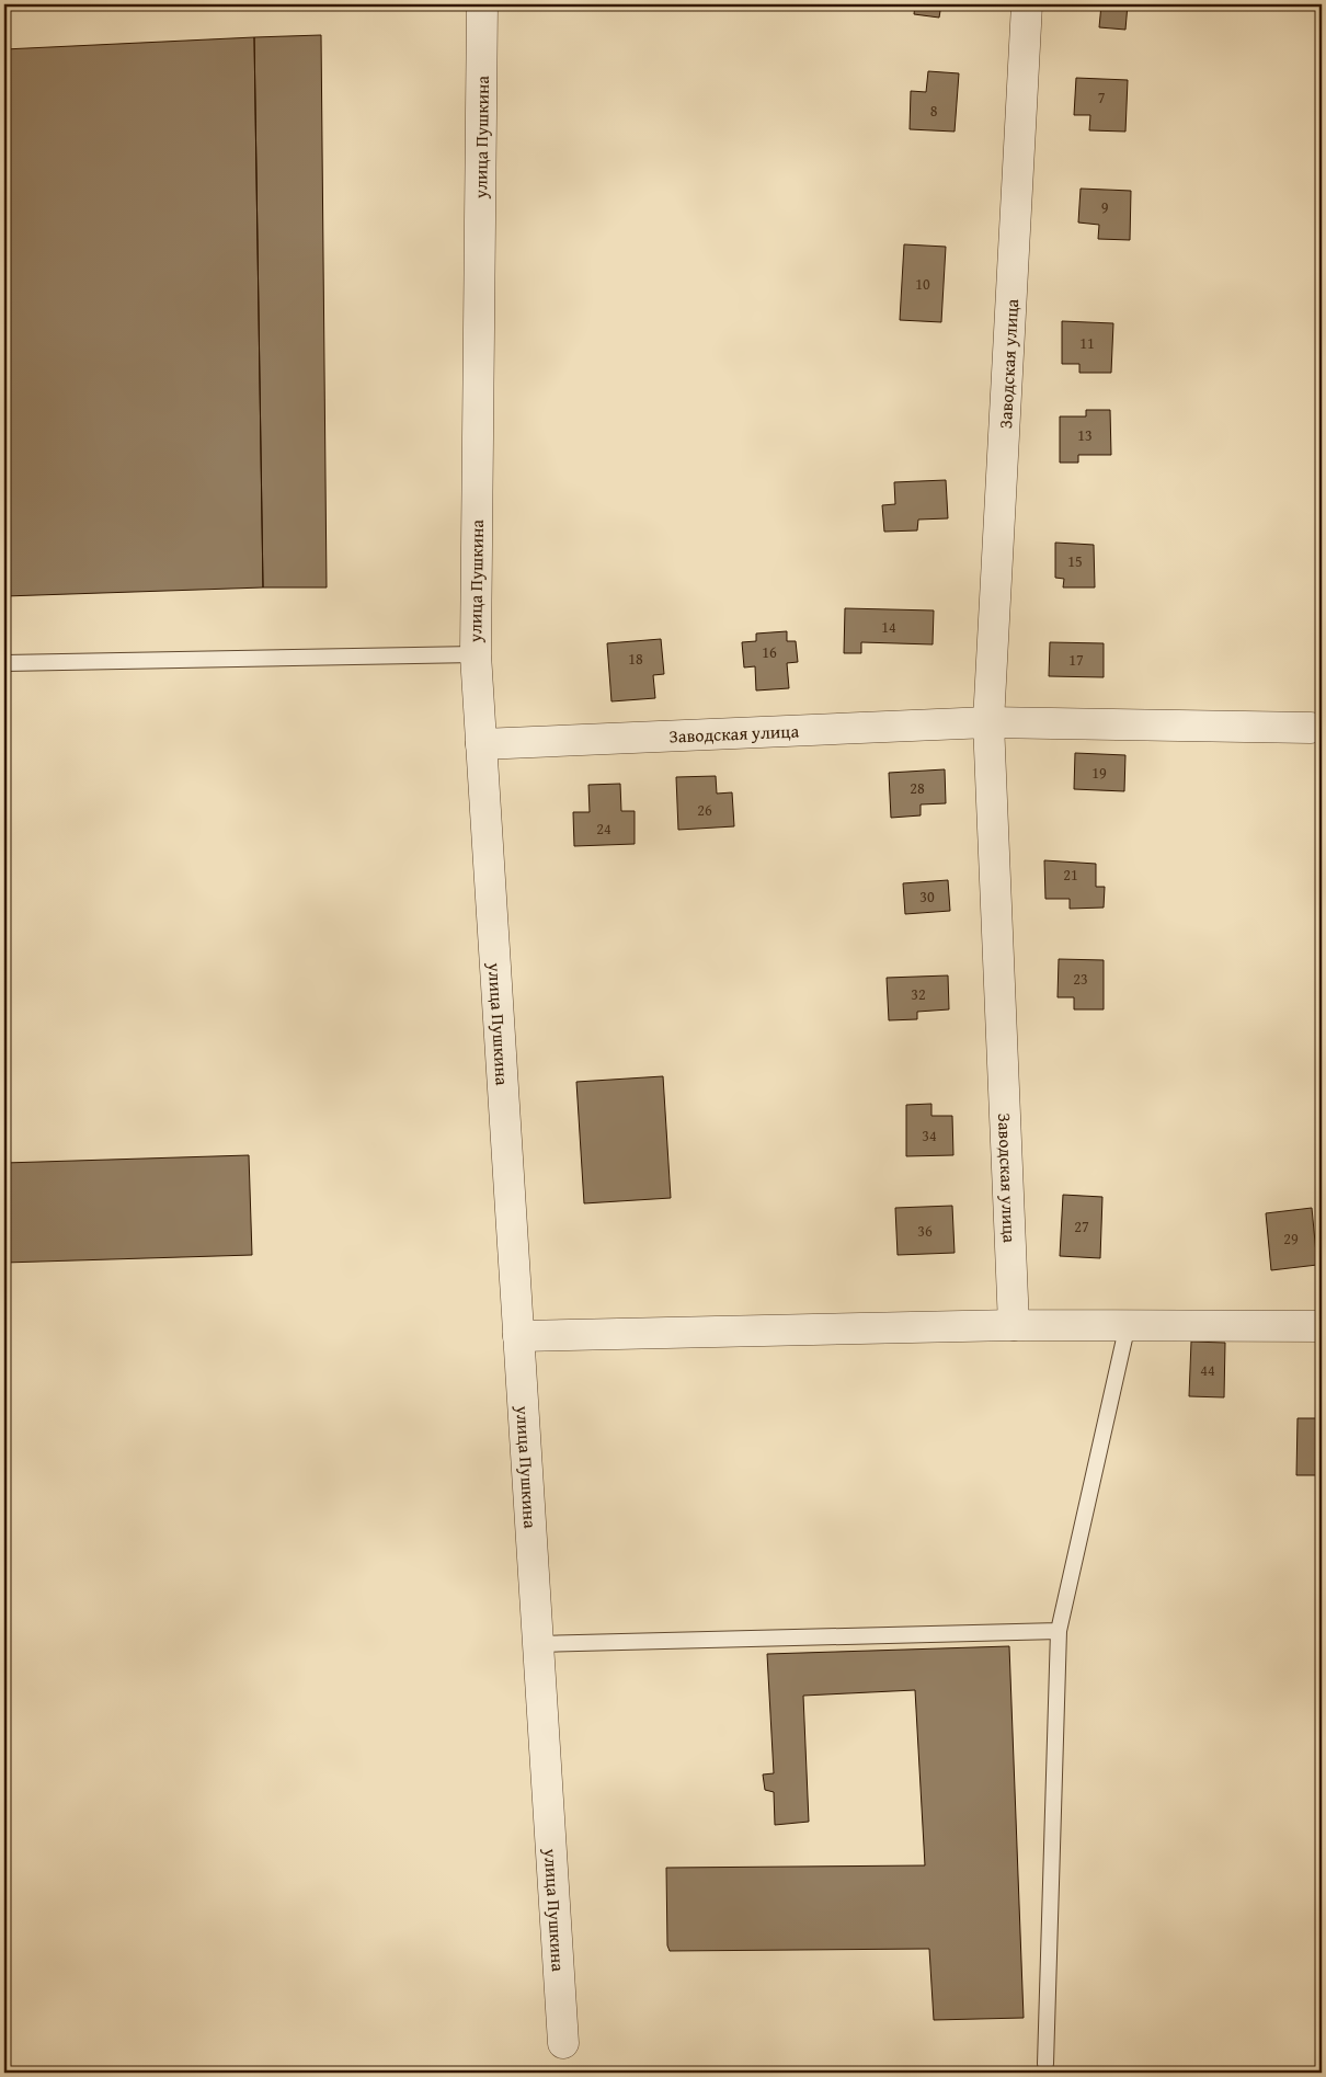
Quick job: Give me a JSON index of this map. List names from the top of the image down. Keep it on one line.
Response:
{"streets":{"street":["улица Пушкина","Заводская улица"]},"crossings":[["улица Пушкина","Заводская улица"]],"house_numbers":["7","8","9","10","11","13","15","14","16","18","17","19","28","26","24","21","30","23","32","34","27","36","29","44"]}
